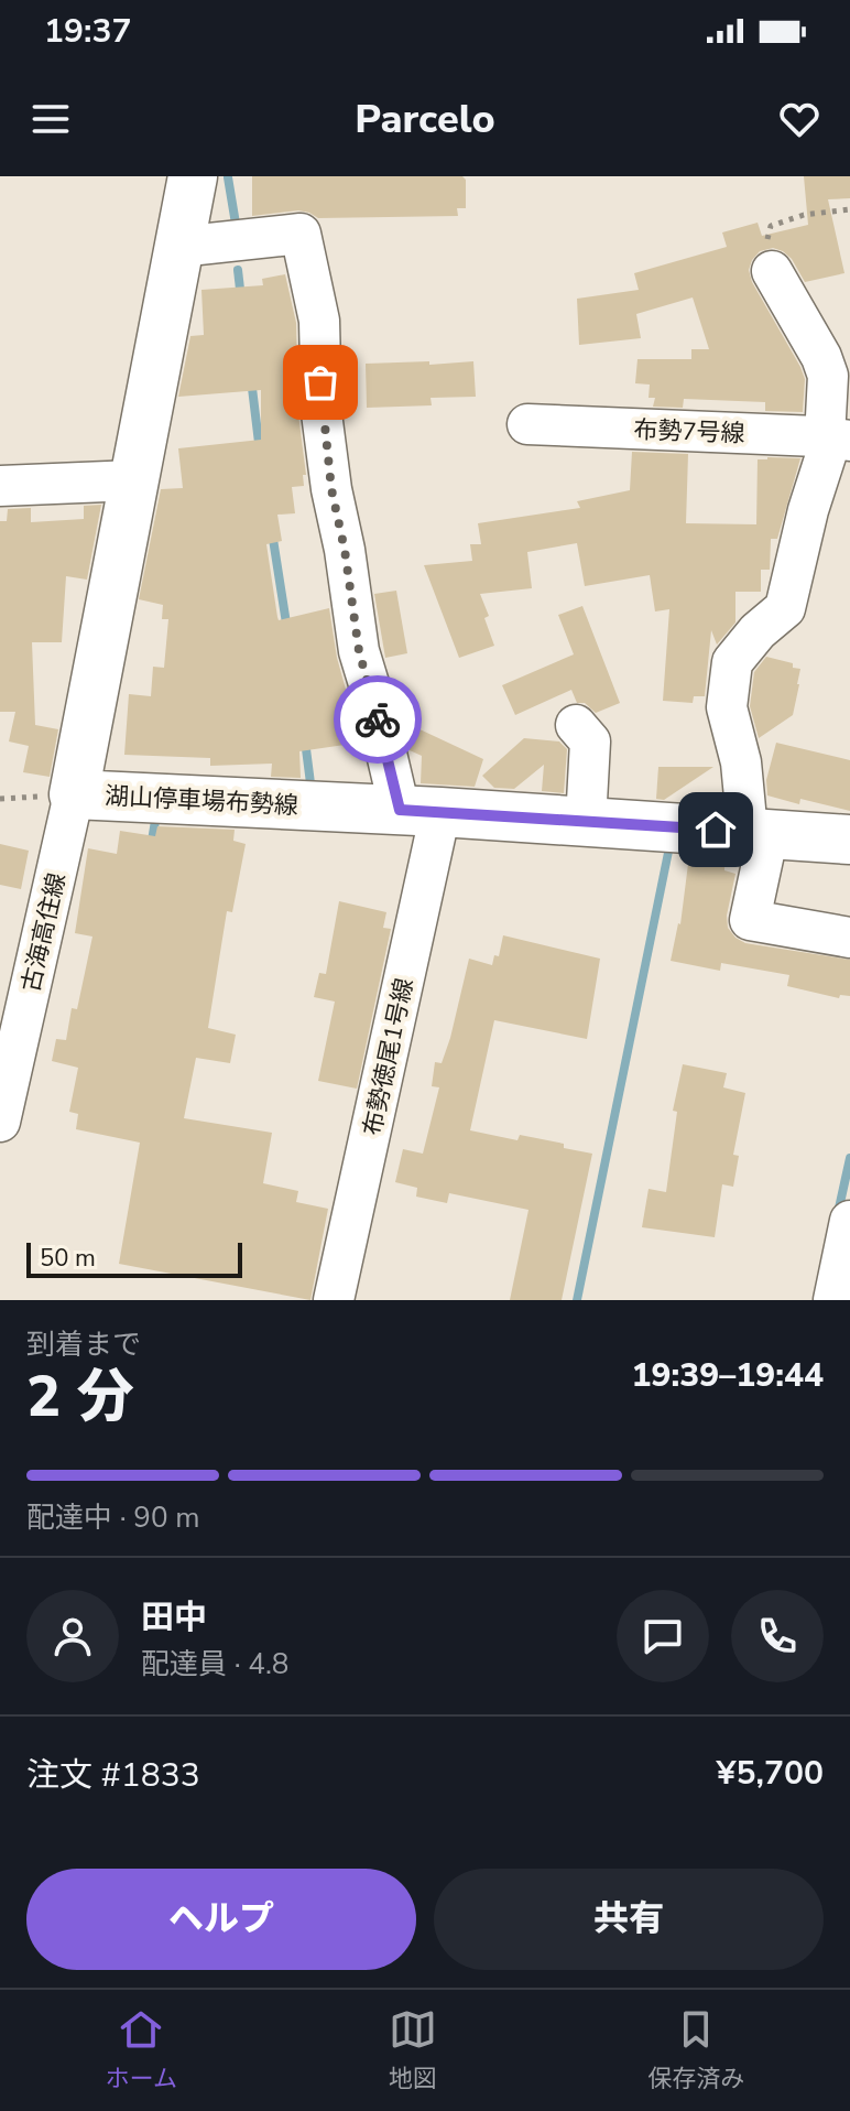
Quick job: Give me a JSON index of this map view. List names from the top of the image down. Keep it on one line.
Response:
{"streets":{"main road":["湖山停車場布勢線"],"street":["布勢7号線","古海高住線","布勢徳尾1号線"]},"crossings":[["湖山停車場布勢線","古海高住線"],["湖山停車場布勢線","布勢徳尾1号線"]],"scale_bar":"50 m","page":{"status":"19:37","header":"Parcelo","scale":"50 m","heading":["2 分","到着まで","19:39–19:44"],"panel":["田中","配達員 · 4.8","注文 #1833","¥5,700"],"bar":"配達中 · 90 m","buttons":["ヘルプ","共有"],"tabs":["ホーム","地図","保存済み"]}}
